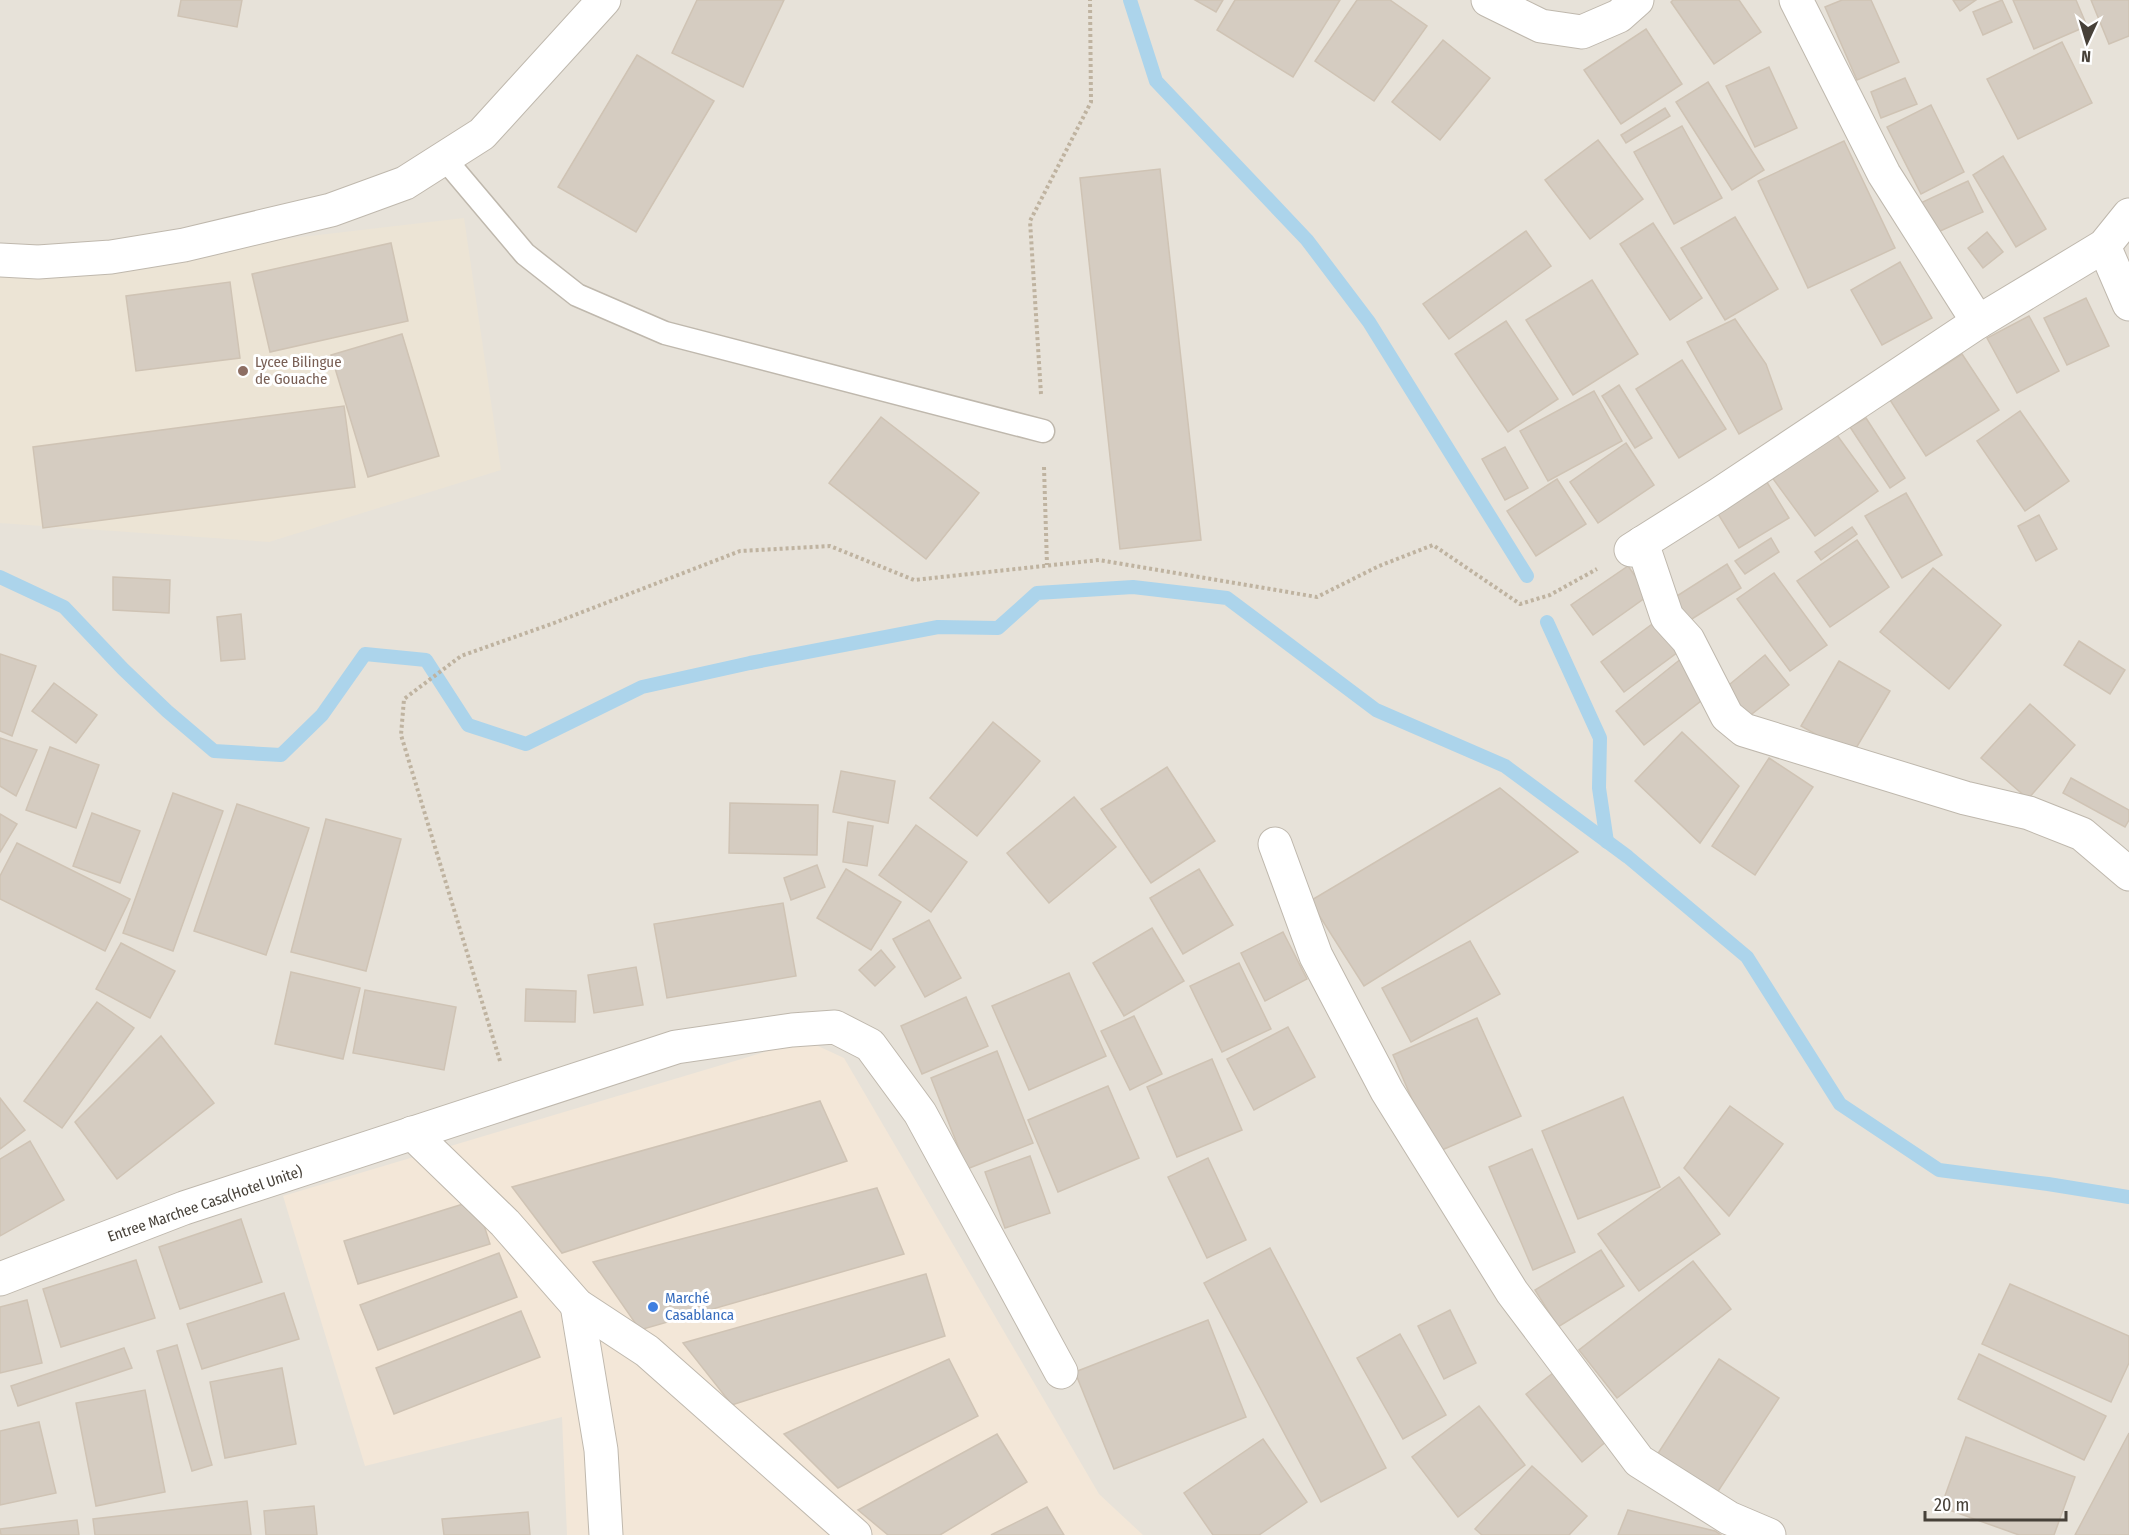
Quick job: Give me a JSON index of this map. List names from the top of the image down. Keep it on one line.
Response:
{"streets":{"street":["Entree Marchee Casa(Hotel Unite)"]},"places":["Lycee Bilingue de Gouache","Marché Casablanca"],"scale_bar":"20 m","north":"bottom"}
